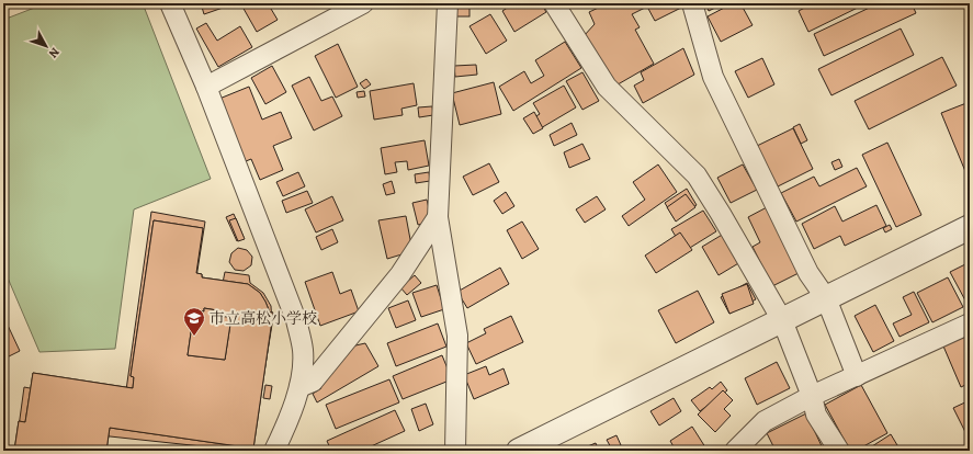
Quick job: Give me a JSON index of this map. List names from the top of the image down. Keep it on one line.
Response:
{"places":{"school or university":["市立高松小学校"]},"north":"bottom right"}
